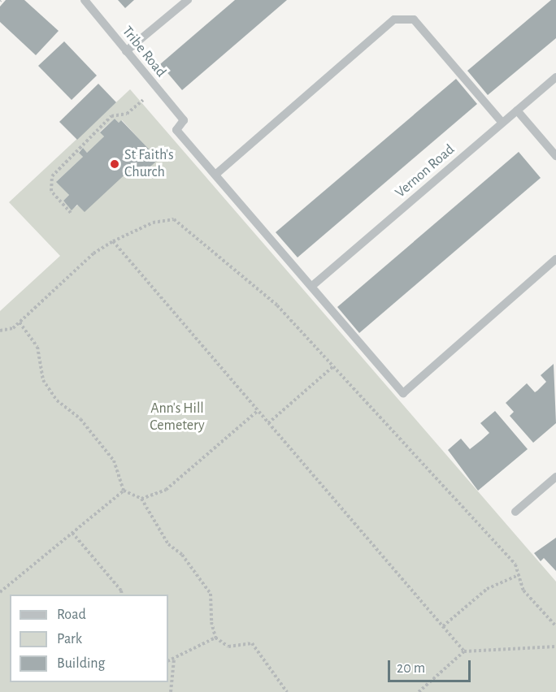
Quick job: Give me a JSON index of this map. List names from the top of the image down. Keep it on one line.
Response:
{"streets":{"street":["Tribe Road","Vernon Road"]},"parks":["Ann's Hill Cemetery"],"places":["St Faith's Church"],"legend":["Road","Park","Building"],"scale_bar":"20 m"}
